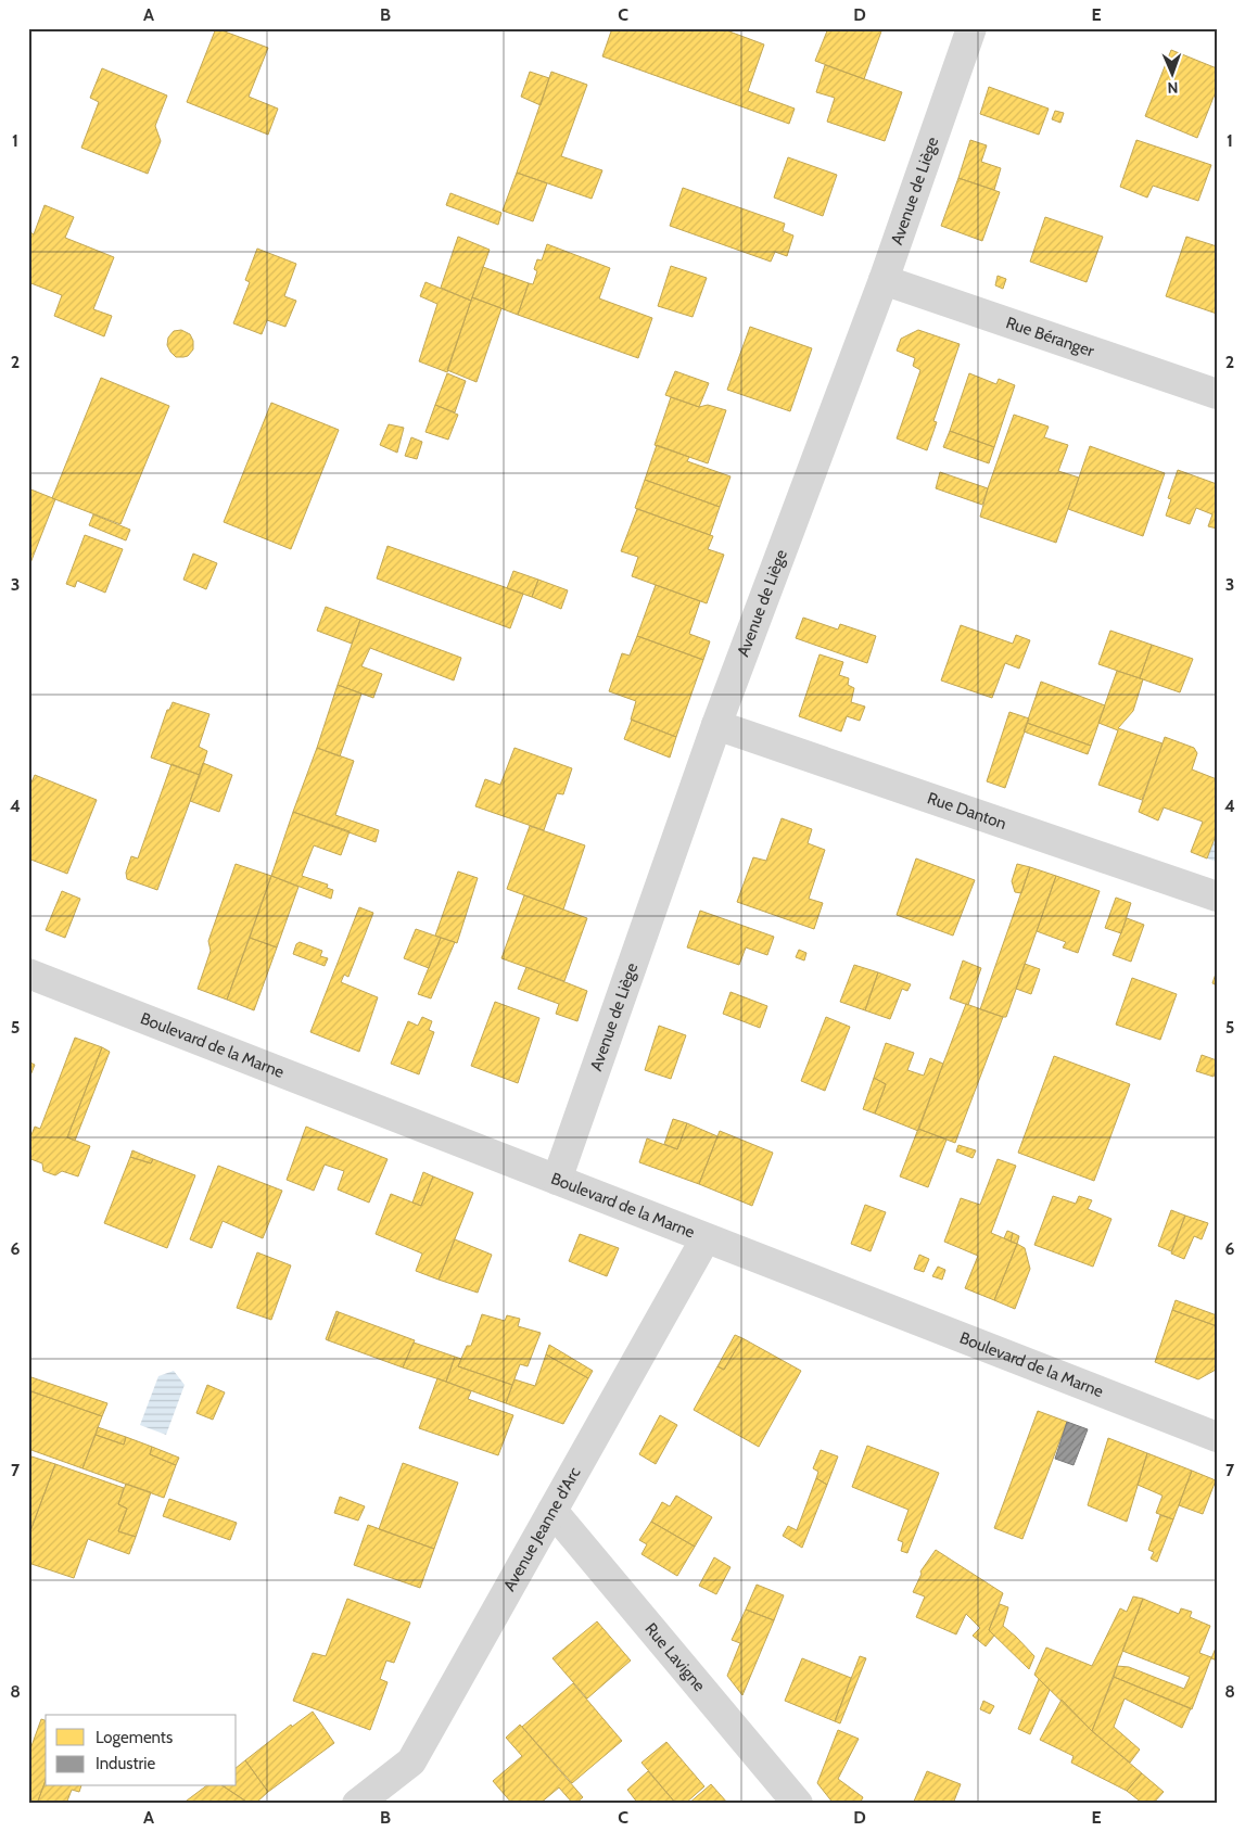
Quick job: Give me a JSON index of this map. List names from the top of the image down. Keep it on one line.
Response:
{"streets":{"street":["Avenue de Liège","Rue Béranger","Rue Danton","Boulevard de la Marne","Avenue Jeanne d'Arc","Rue Lavigne"]},"crossings":[["Avenue de Liège","Rue Béranger"],["Avenue de Liège","Rue Danton"],["Avenue de Liège","Boulevard de la Marne"],["Boulevard de la Marne","Avenue Jeanne d'Arc"],["Avenue Jeanne d'Arc","Rue Lavigne"]],"legend":["Logements","Industrie"],"north":"bottom","grid":{"columns":["A","B","C","D","E"],"rows":["1","2","3","4","5","6","7","8"]}}
